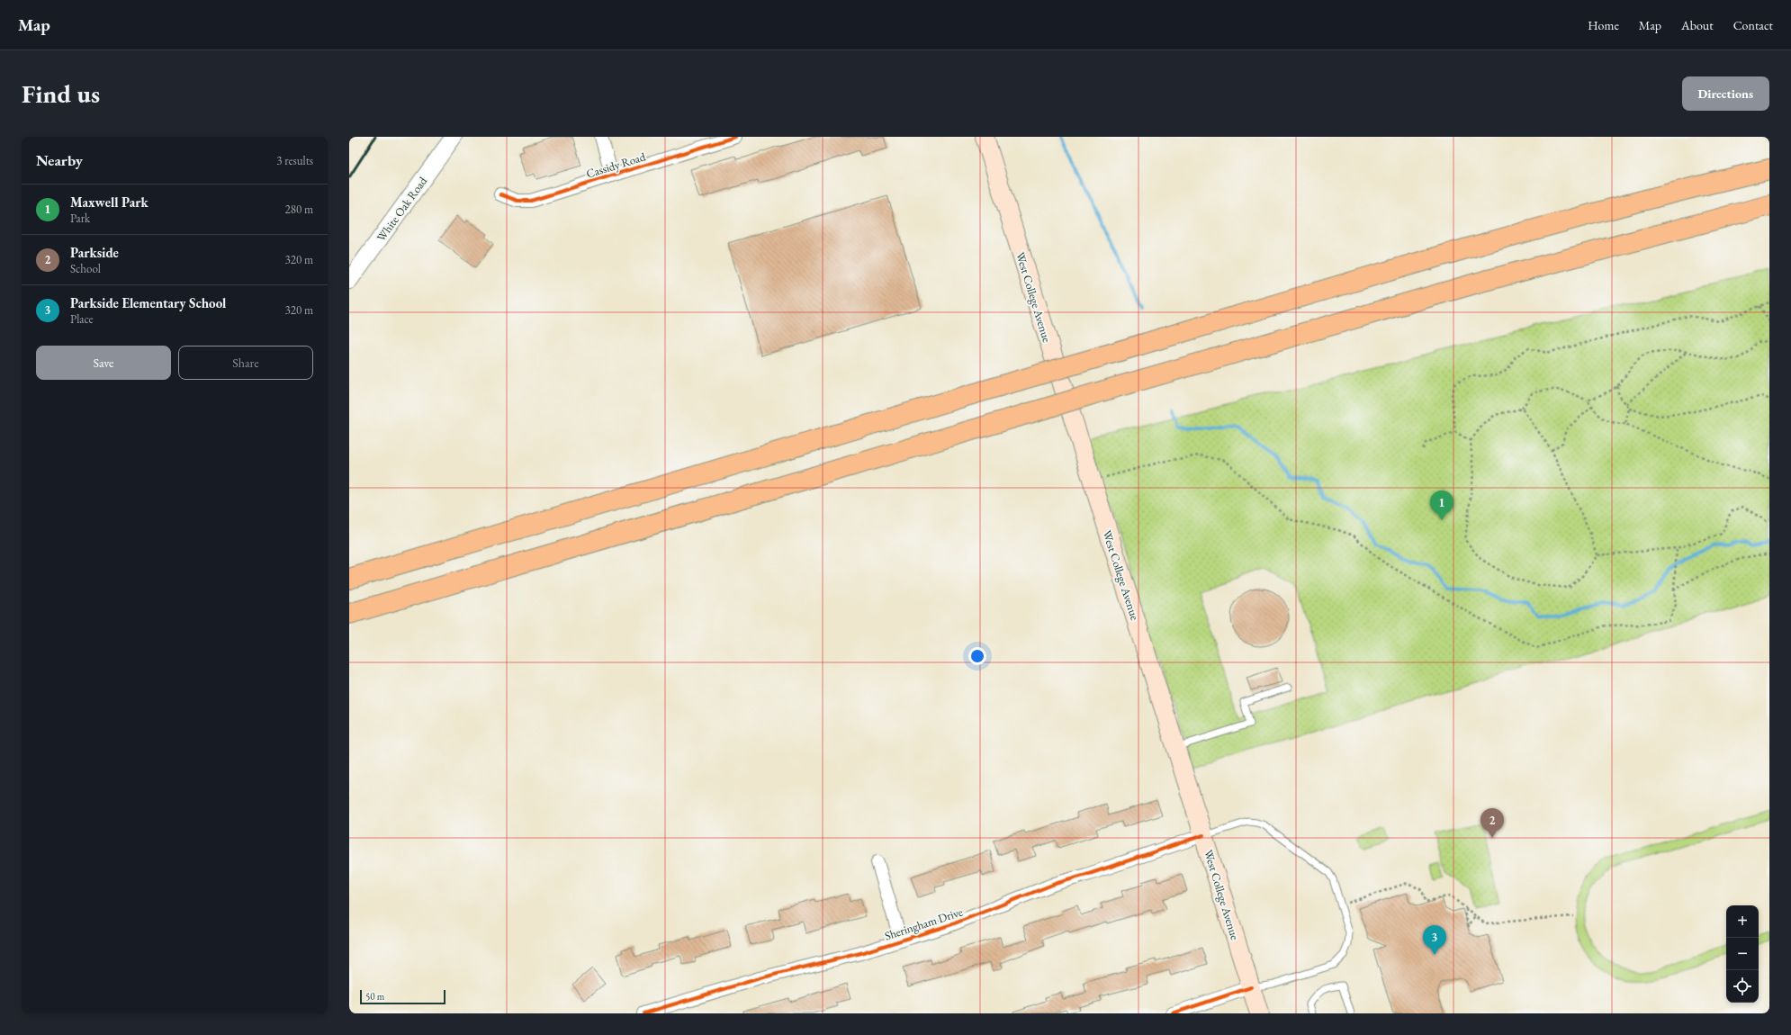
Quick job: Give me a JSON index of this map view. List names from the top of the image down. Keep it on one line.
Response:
{"streets":{"main road":["West College Avenue"],"street":["Cassidy Road","White Oak Road","Sheringham Drive"]},"crossings":[["West College Avenue","Sheringham Drive"]],"scale_bar":"50 m","page":{"header":"Map","nav":["Home","Map","About","Contact"],"buttons":["Directions",["Save","Share"]],"title":"Find us","heading":["Nearby","3 results"],"list":[{"mark":"1","name":"Maxwell Park","note":"Park","value":"280 m"},{"mark":"2","name":"Parkside","note":"School","value":"320 m"},{"mark":"3","name":"Parkside Elementary School","note":"Place","value":"320 m"}],"pins":["1","2","3"],"map_buttons":["+","−"],"scale":"50 m"}}
